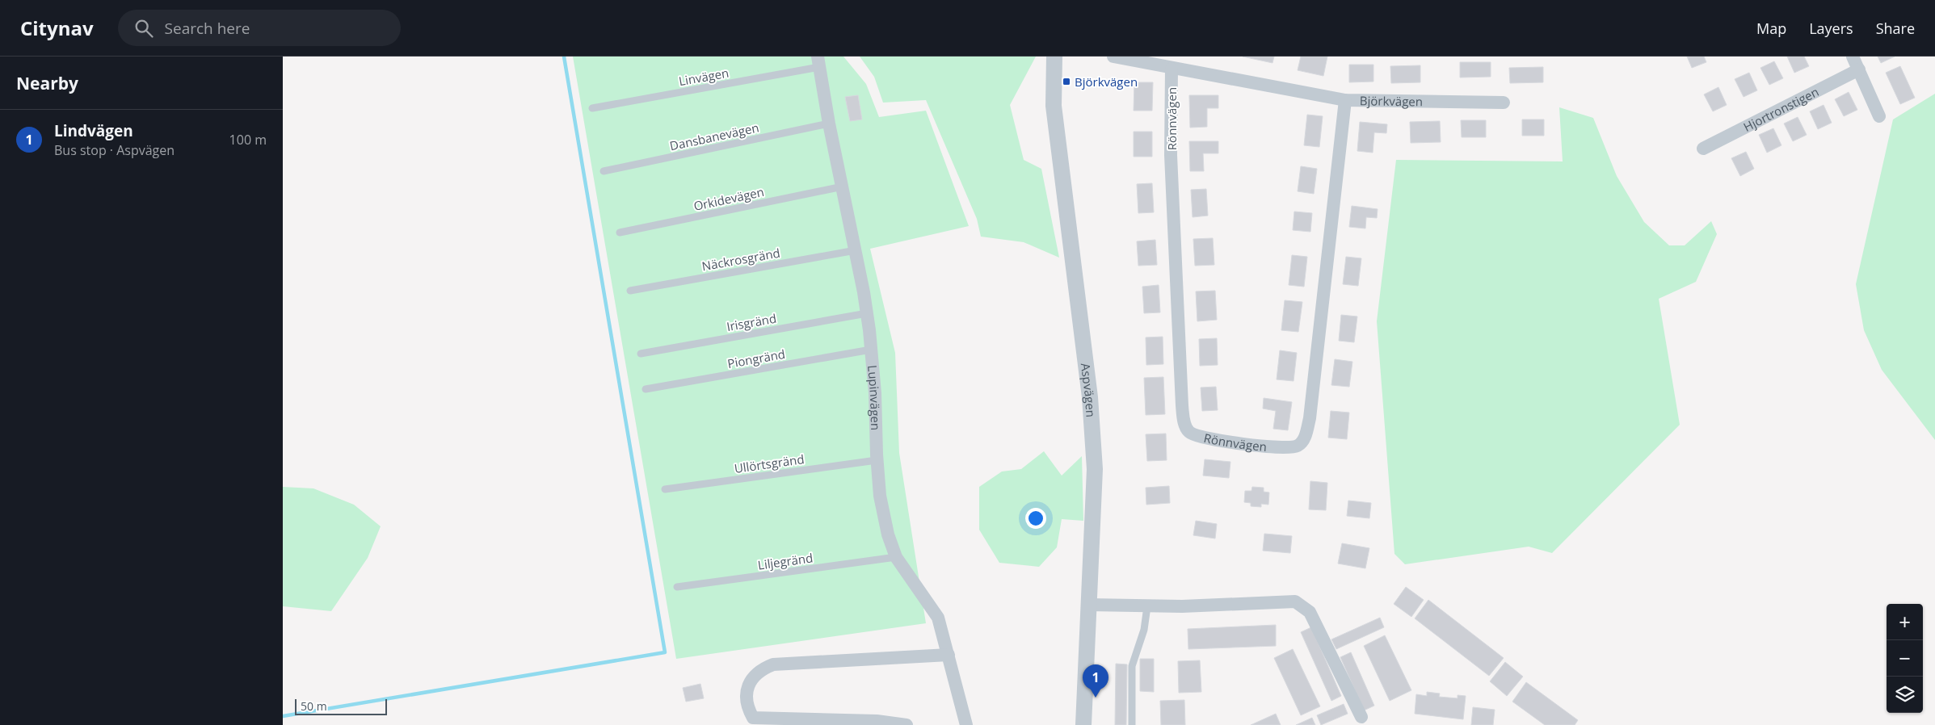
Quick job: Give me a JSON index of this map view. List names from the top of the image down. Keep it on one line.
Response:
{"streets":{"street":["Björkvägen","Hjortronstigen","Rönnvägen","Aspvägen","Lupinvägen"],"lane":["Linvägen","Dansbanevägen","Orkidevägen","Näckrosgränd","Irisgränd","Piongränd","Ullörtsgränd","Liljegränd"]},"crossings":[["Linvägen","Lupinvägen"],["Björkvägen","Rönnvägen"],["Dansbanevägen","Lupinvägen"],["Orkidevägen","Lupinvägen"],["Näckrosgränd","Lupinvägen"],["Irisgränd","Lupinvägen"],["Piongränd","Lupinvägen"],["Lupinvägen","Ullörtsgränd"],["Lupinvägen","Liljegränd"]],"places":{"transit":["Björkvägen"]},"scale_bar":"50 m","page":{"header":"Citynav","search":"Search here","nav":["Map","Layers","Share"],"heading":"Nearby","list":[{"mark":"1","name":"Lindvägen","note":"Bus stop · Aspvägen","value":"100 m"}],"map_buttons":["+","−"],"pins":"1","scale":"50 m"}}
